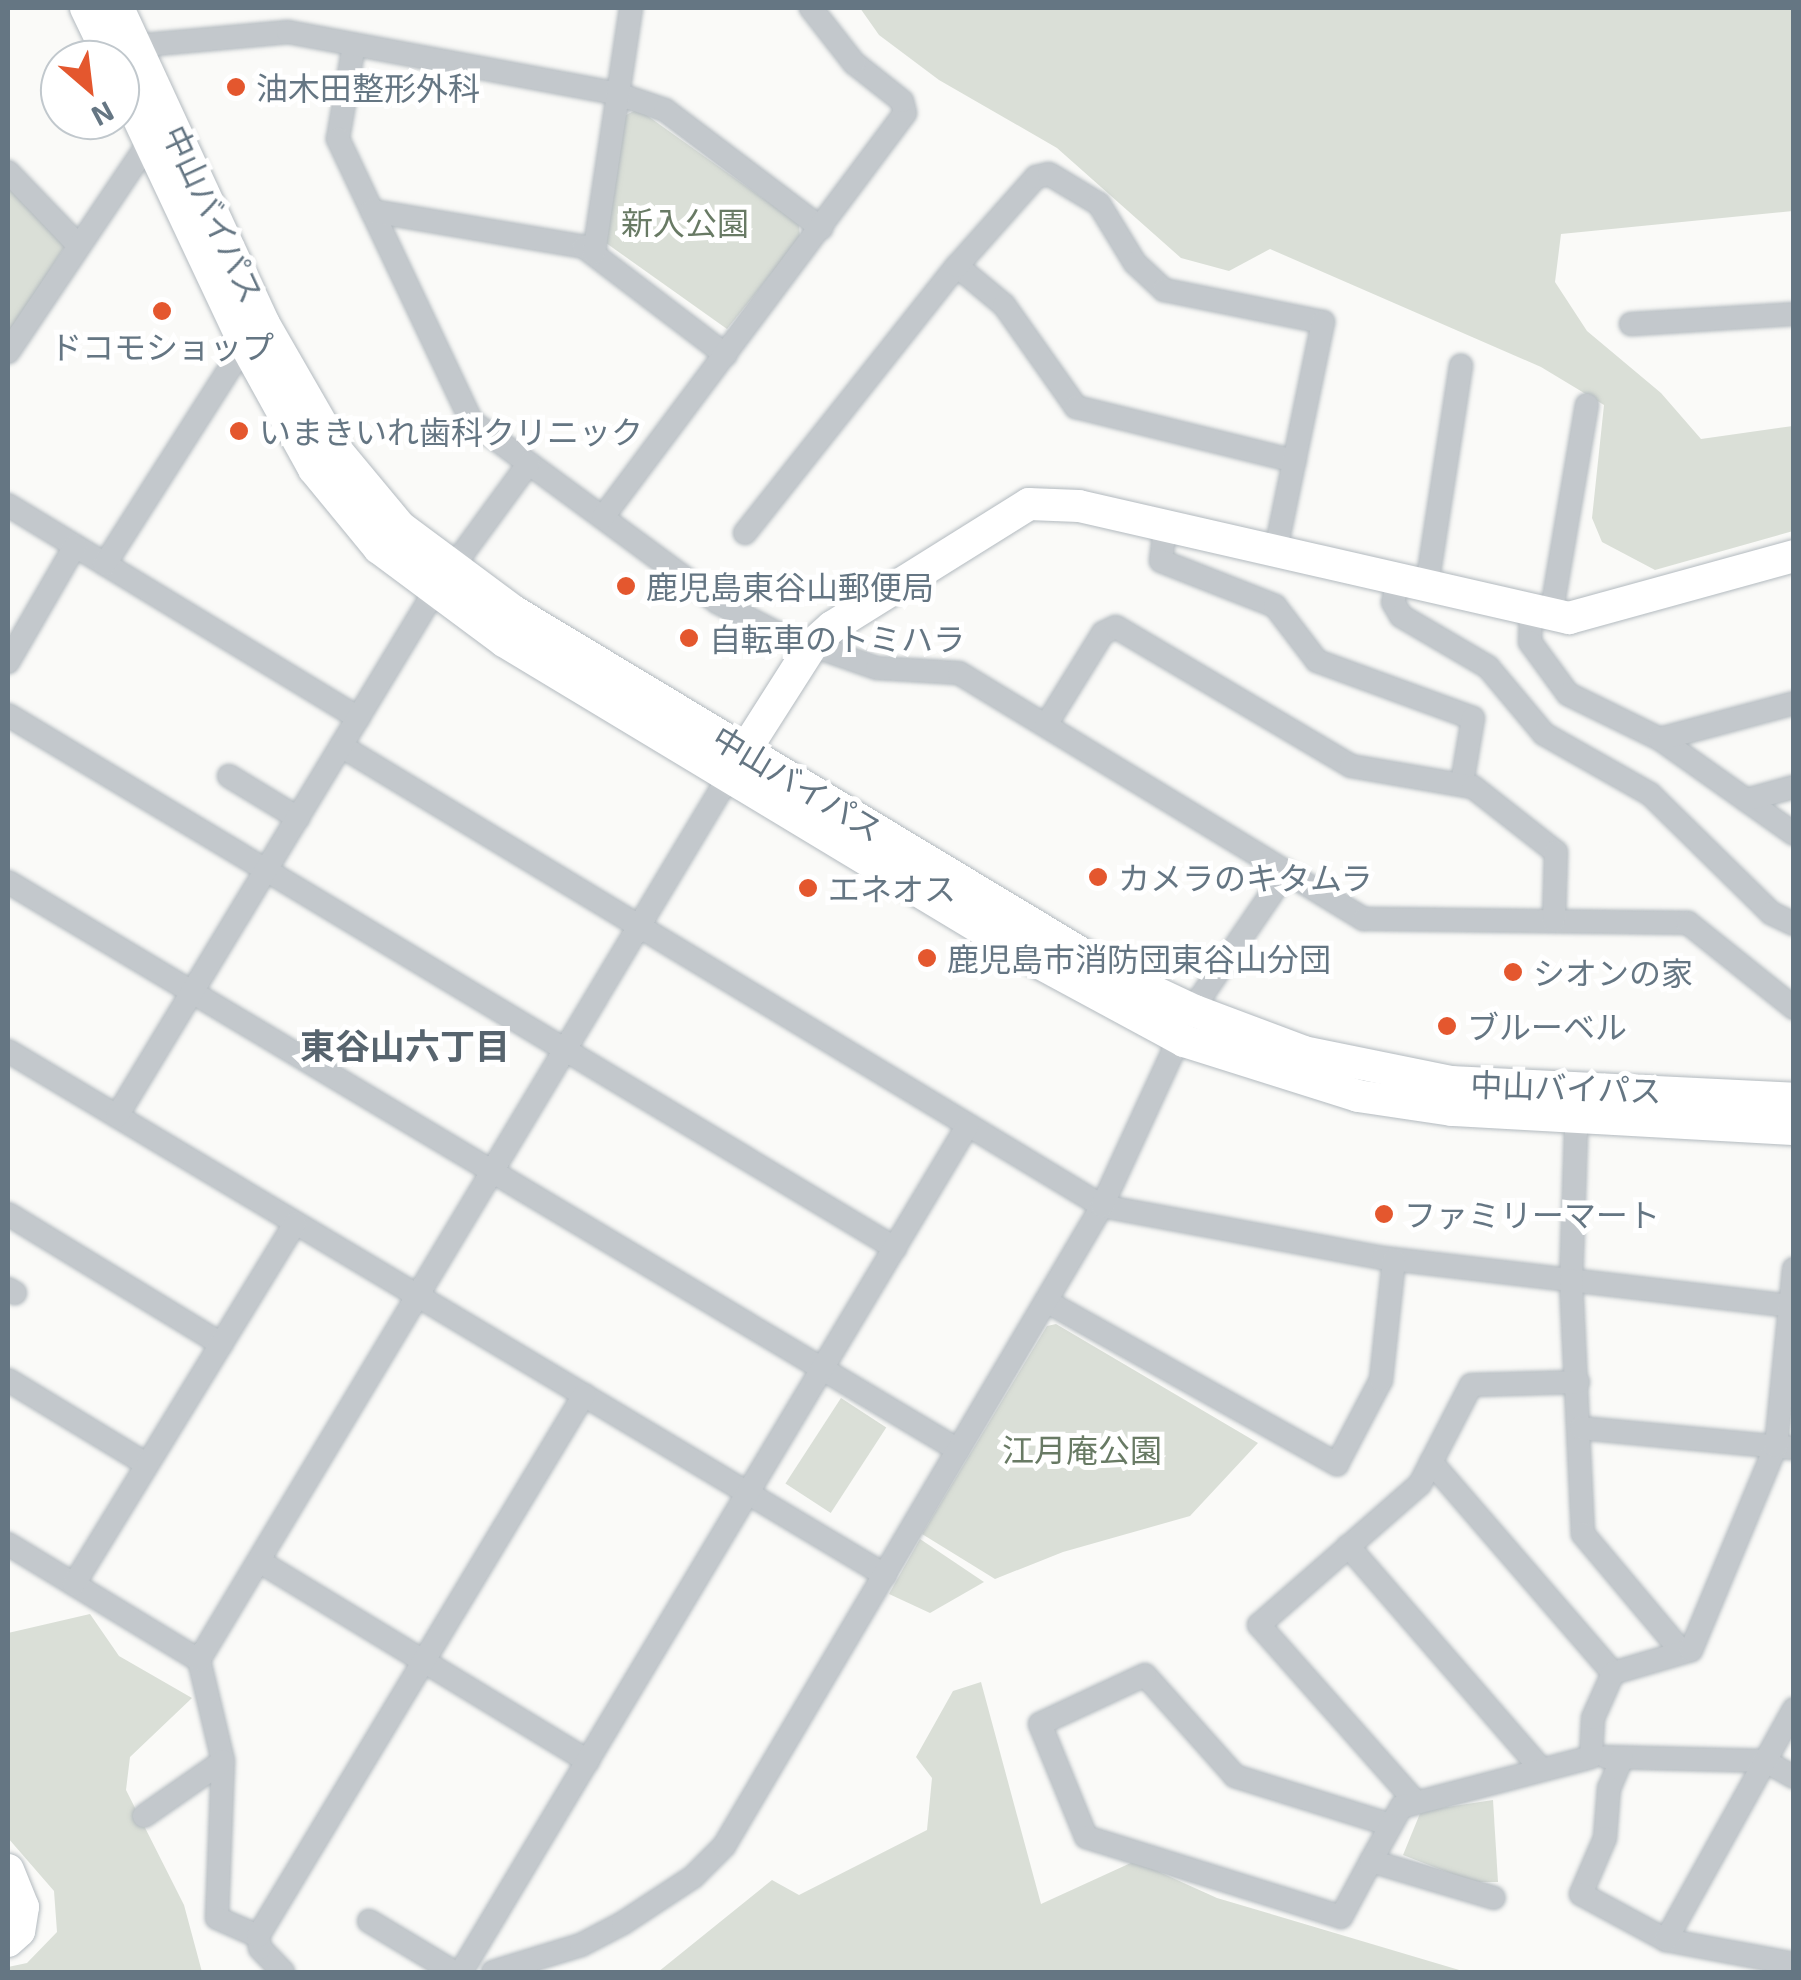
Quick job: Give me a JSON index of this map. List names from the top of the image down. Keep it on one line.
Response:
{"streets":{"street":["中山バイパス"]},"districts":["東谷山六丁目"],"parks":["新入公園","江月庵公園"],"places":["油木田整形外科","ドコモショップ","いまきいれ歯科クリニック","鹿児島東谷山郵便局","自転車のトミハラ","カメラのキタムラ","エネオス","鹿児島市消防団東谷山分団","シオンの家","ブルーベル","ファミリーマート"],"north":"bottom right"}
